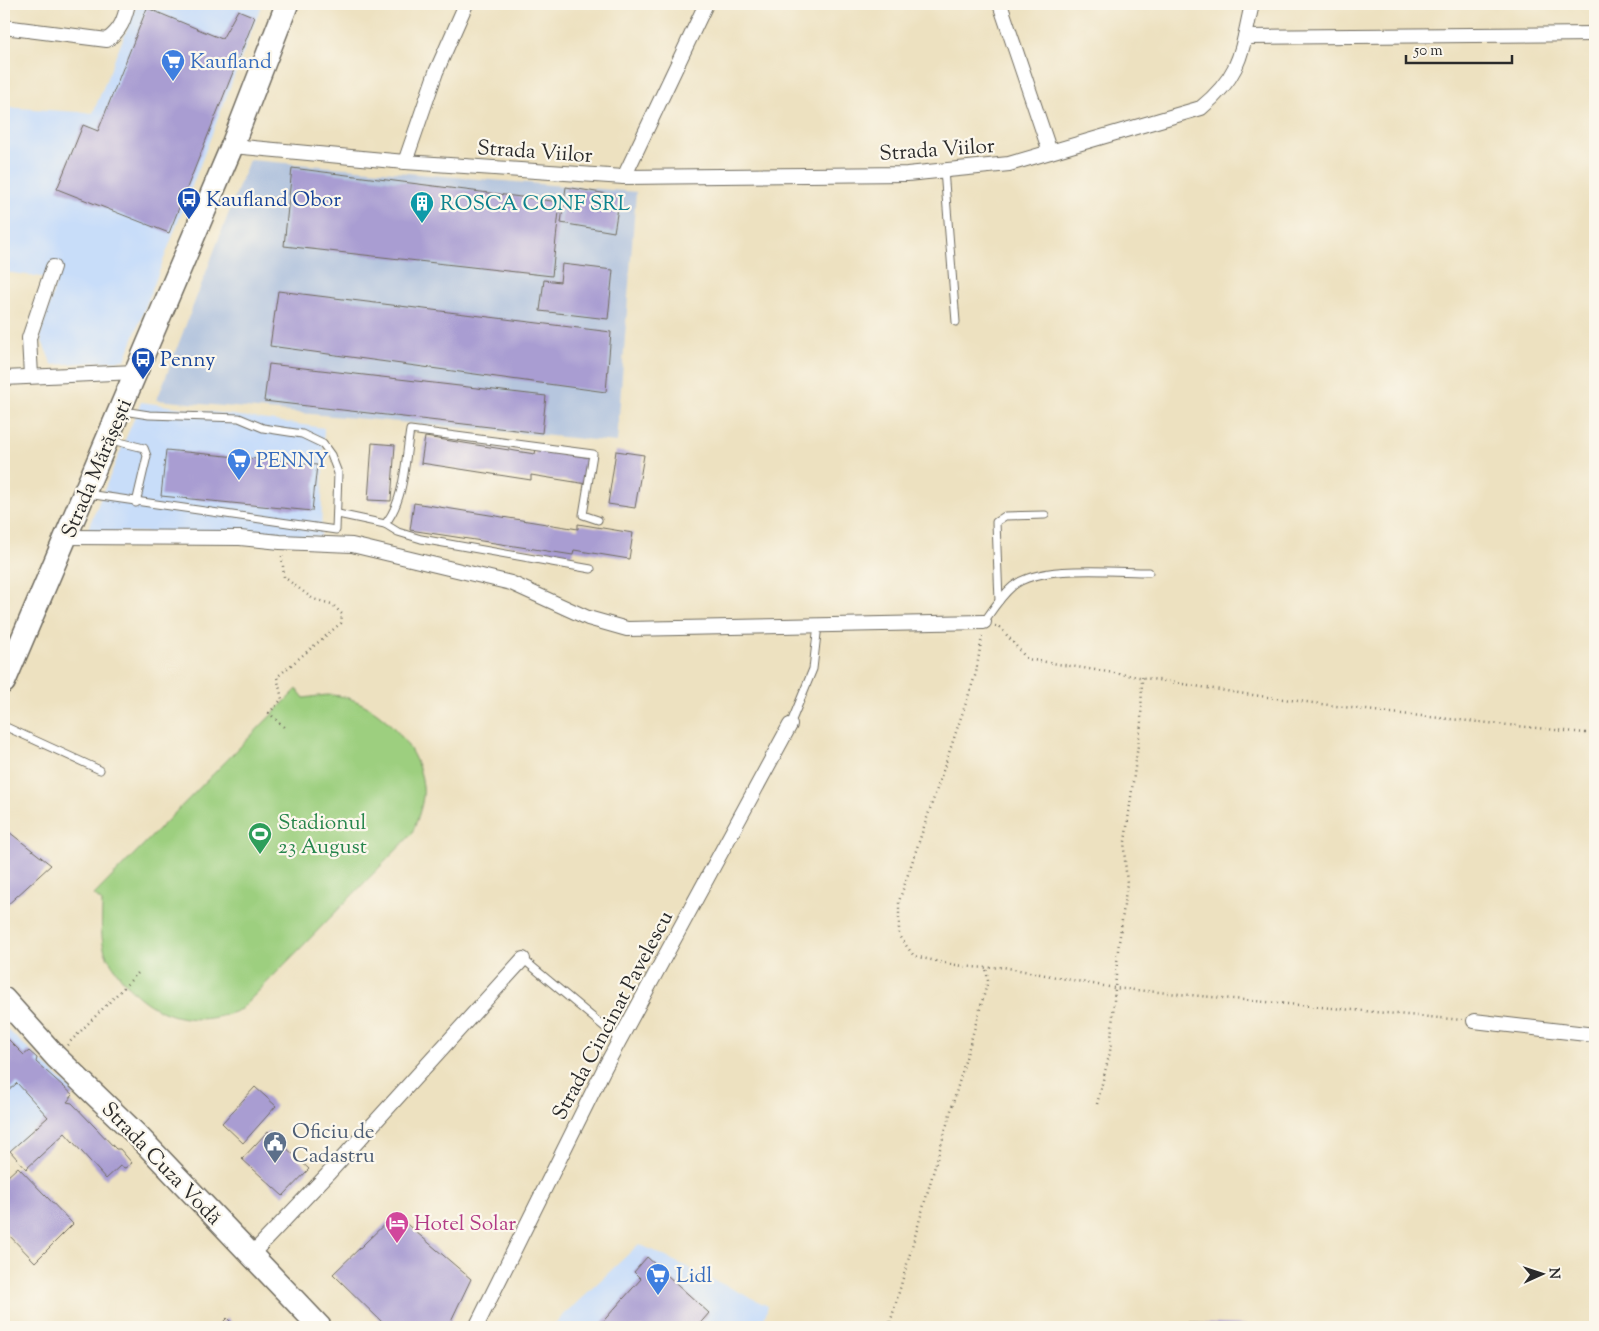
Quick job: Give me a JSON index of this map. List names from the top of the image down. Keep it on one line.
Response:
{"streets":{"main road":["Strada Mărășești","Strada Cuza Vodă"],"street":["Strada Viilor","Strada Cincinat Pavelescu"]},"crossings":[["Strada Viilor","Strada Mărășești"]],"places":{"supermarket":["Kaufland","PENNY","Lidl"],"bus stop":["Kaufland Obor","Penny"],"building":["ROSCA CONF SRL"],"sports":["Stadionul 23 August"],"public building":["Oficiu de Cadastru"],"hotel":["Hotel Solar"]},"scale_bar":"50 m","north":"right"}
